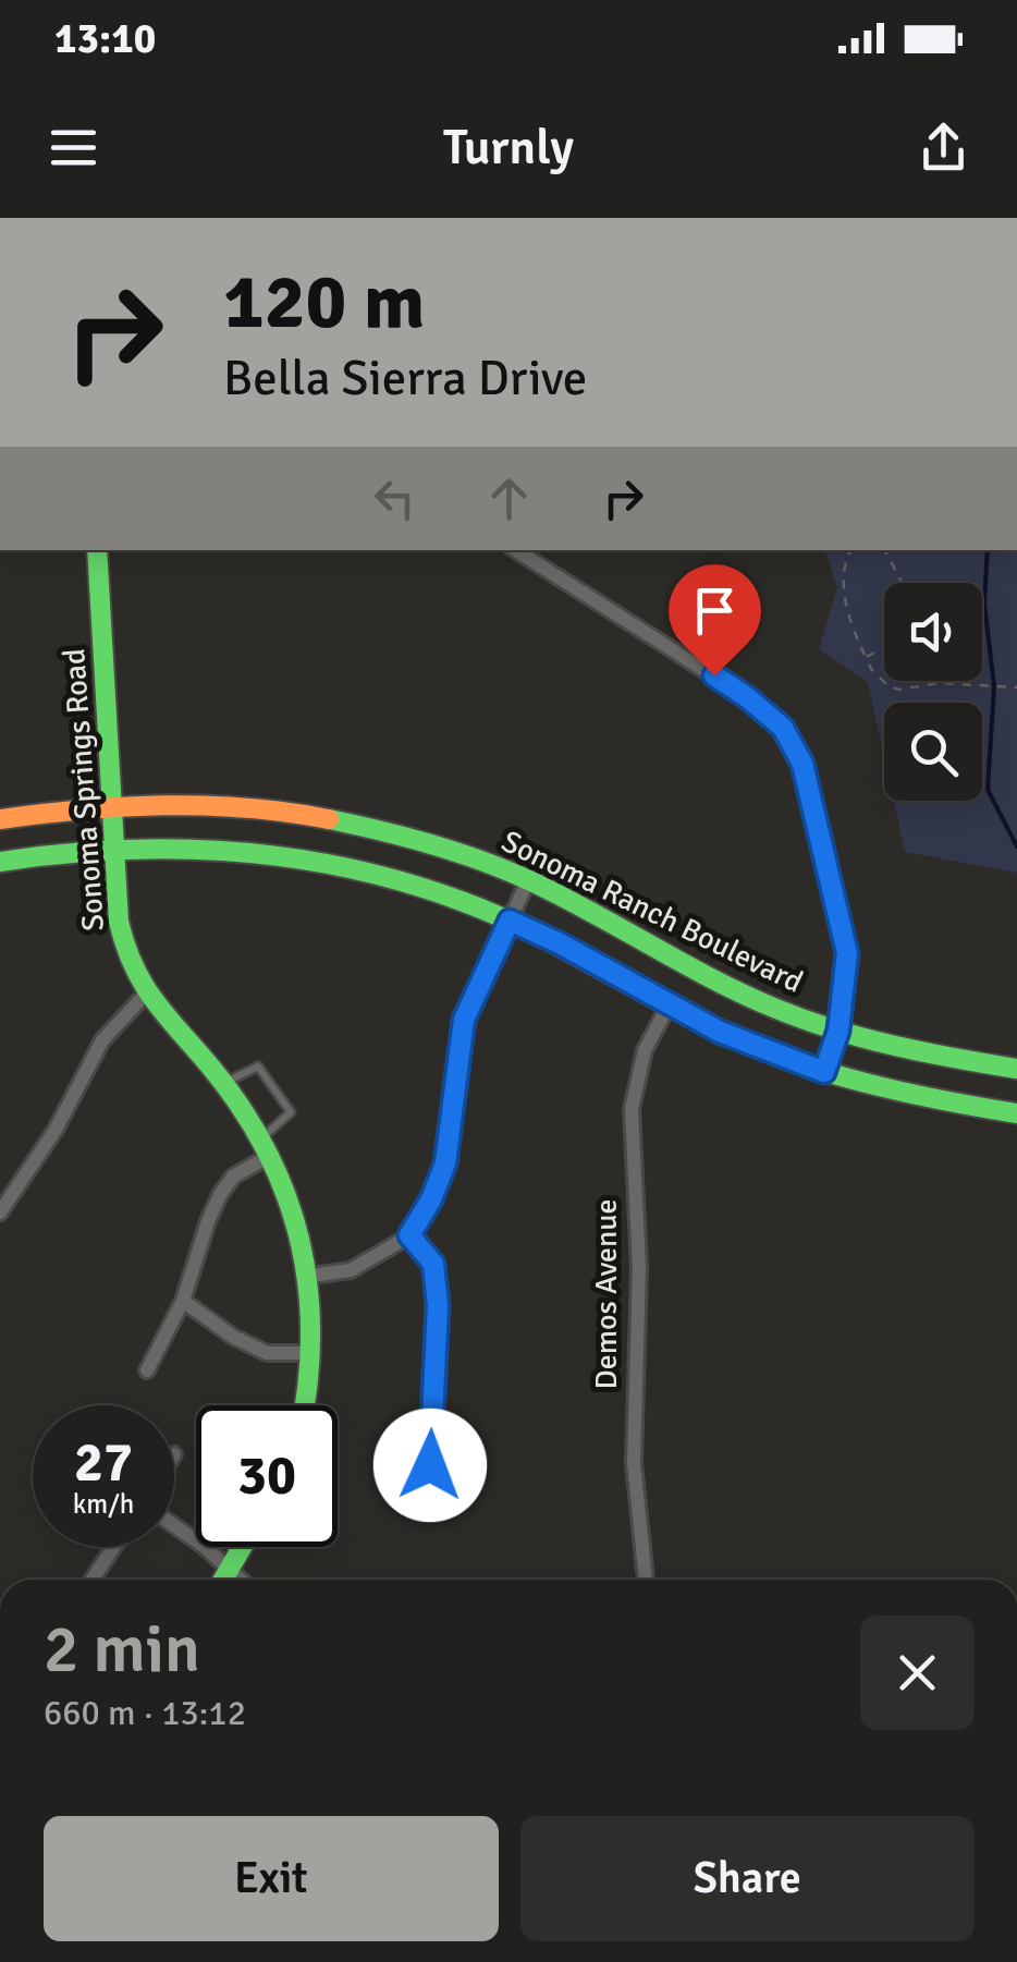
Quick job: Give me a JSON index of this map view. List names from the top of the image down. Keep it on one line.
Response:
{"streets":{"main road":["Sonoma Springs Road","Sonoma Ranch Boulevard"],"street":["Demos Avenue"]},"crossings":[["Sonoma Springs Road","Sonoma Ranch Boulevard"]],"page":{"status":"13:10","header":"Turnly","turn":["120 m","Bella Sierra Drive"],"speed":"27 km/h","limit":"30","heading":["2 min","660 m · 13:12"],"buttons":["Exit","Share"]}}
